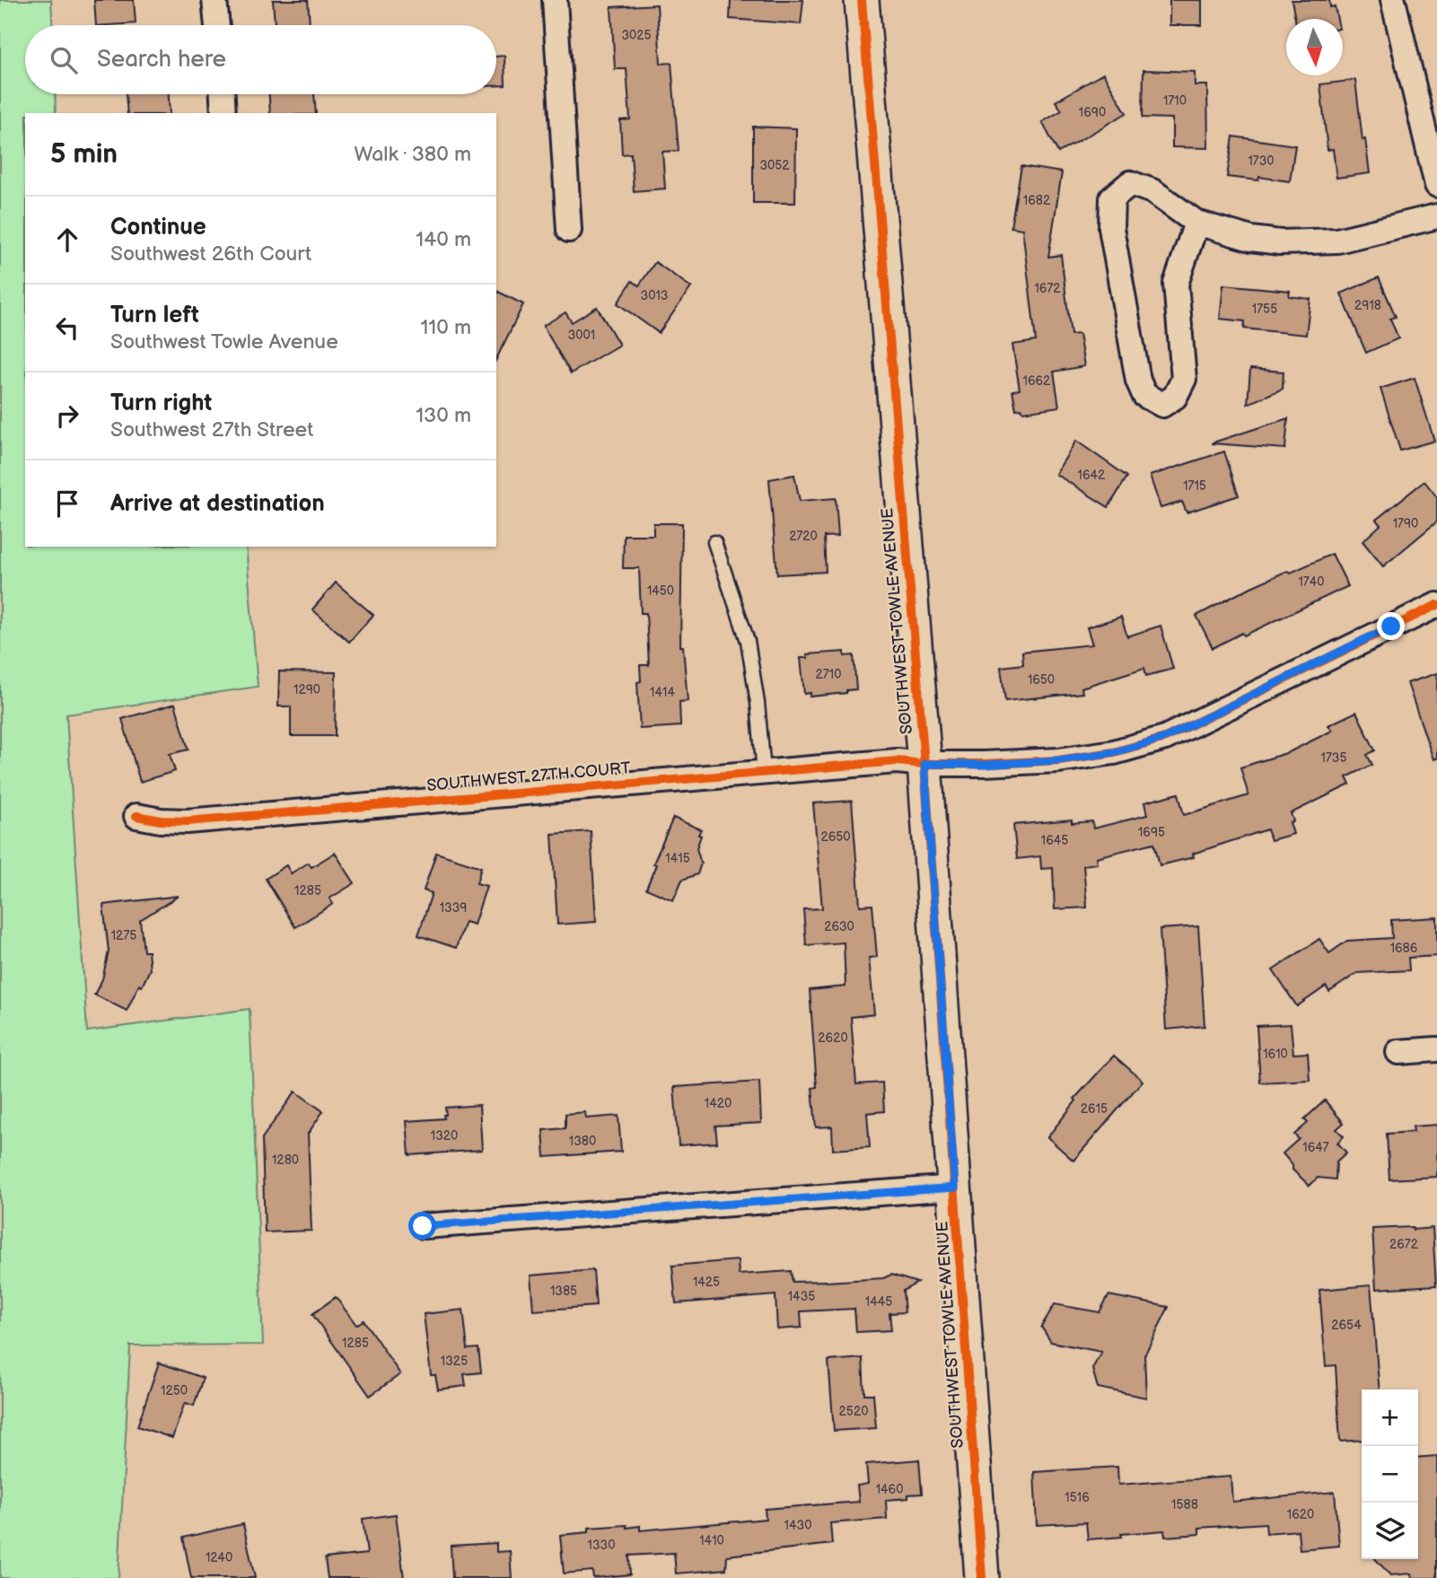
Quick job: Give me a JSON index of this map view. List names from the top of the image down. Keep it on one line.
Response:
{"streets":{"main road":["SOUTHWEST TOWLE AVENUE"],"street":["SOUTHWEST 27TH COURT"]},"crossings":[["SOUTHWEST TOWLE AVENUE","SOUTHWEST 27TH COURT"]],"house_numbers":["3025","1710","1690","1730","3052","1682","1672","3013","2918","1755","3001","1662","1642","1715","1790","2720","1740","1450","2710","1650","1290","1414","1735","1695","2650","1645","1415","1285","1339","2630","1275","1686","2620","1610","1420","2615","1320","1380","1647","1280","2672","1425","1385","1435","1445","2654","1285","1325","1250","2520","1460","1516","1588","1620","1430","1410","1330","1240"],"north":"bottom","page":{"search":"Search here","heading":["5 min","Walk · 380 m"],"list":[["Continue","Southwest 26th Court","140 m"],["Turn left","Southwest Towle Avenue","110 m"],["Turn right","Southwest 27th Street","130 m"],"Arrive at destination"],"map_buttons":["+","−"]}}
